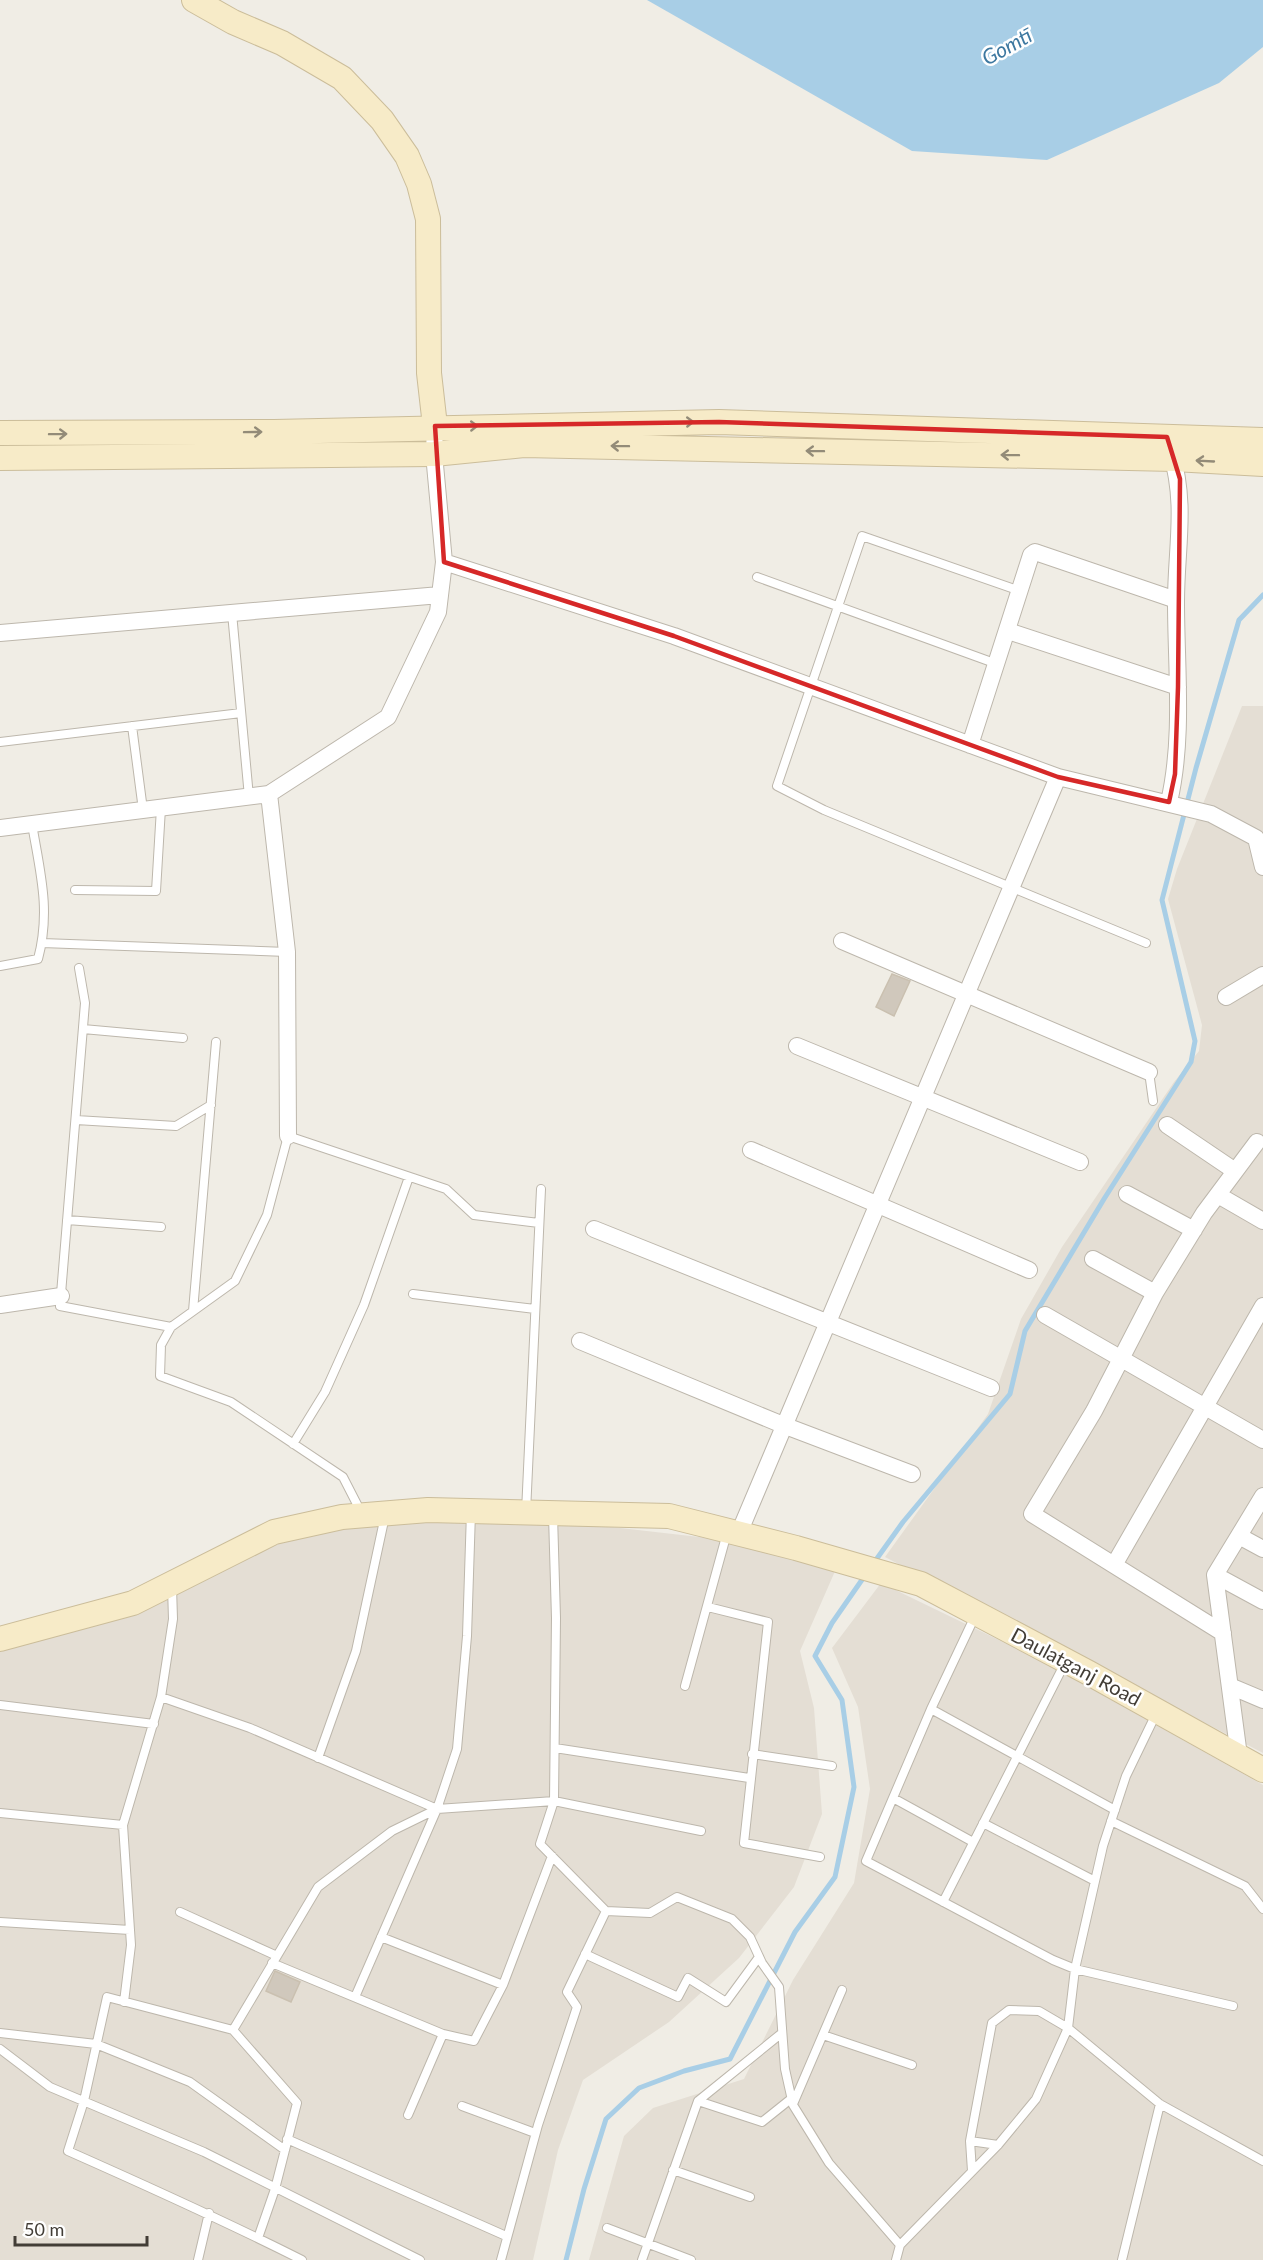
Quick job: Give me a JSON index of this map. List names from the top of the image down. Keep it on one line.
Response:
{"streets":{"main road":["Daulatganj Road"]},"water":["Gomtī"],"scale_bar":"50 m"}
